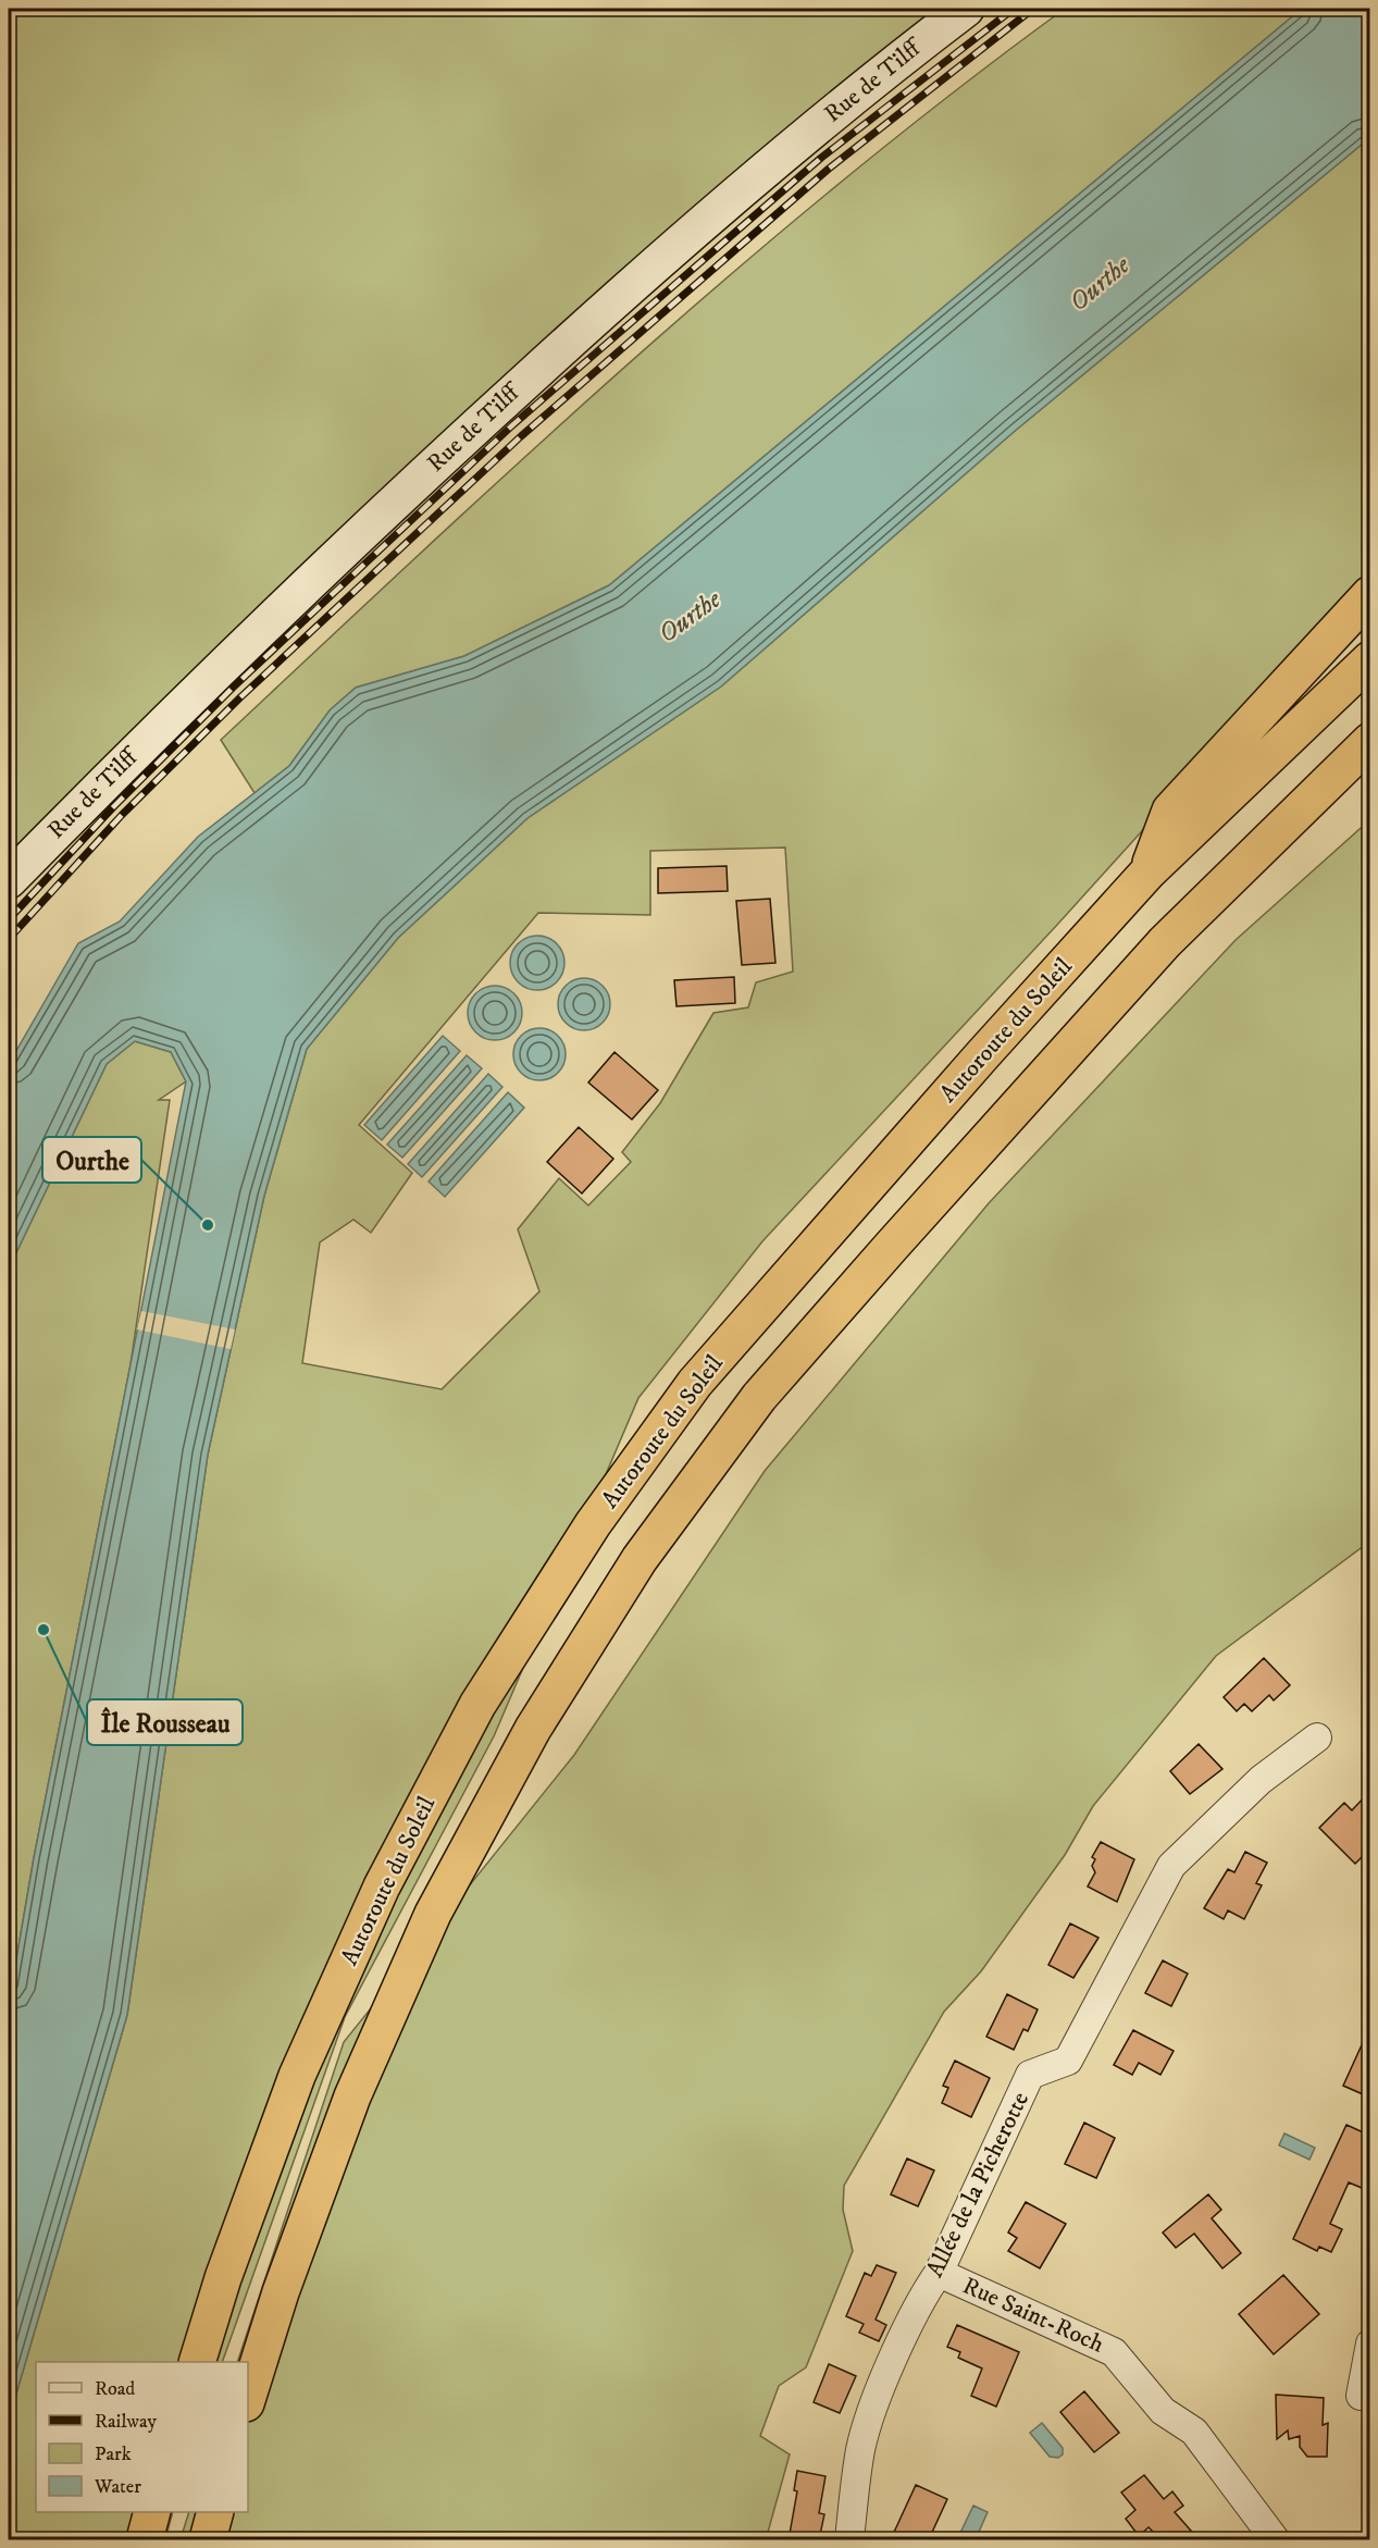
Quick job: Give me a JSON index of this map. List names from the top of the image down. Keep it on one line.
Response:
{"streets":{"highway":["Autoroute du Soleil"],"main road":["Rue de Tilff"],"street":["Allée de la Picherotte","Rue Saint-Roch"]},"crossings":[["Allée de la Picherotte","Rue Saint-Roch"]],"water":["Ourthe"],"places":["Ourthe","Île Rousseau"],"legend":["Road","Railway","Park","Water"]}
